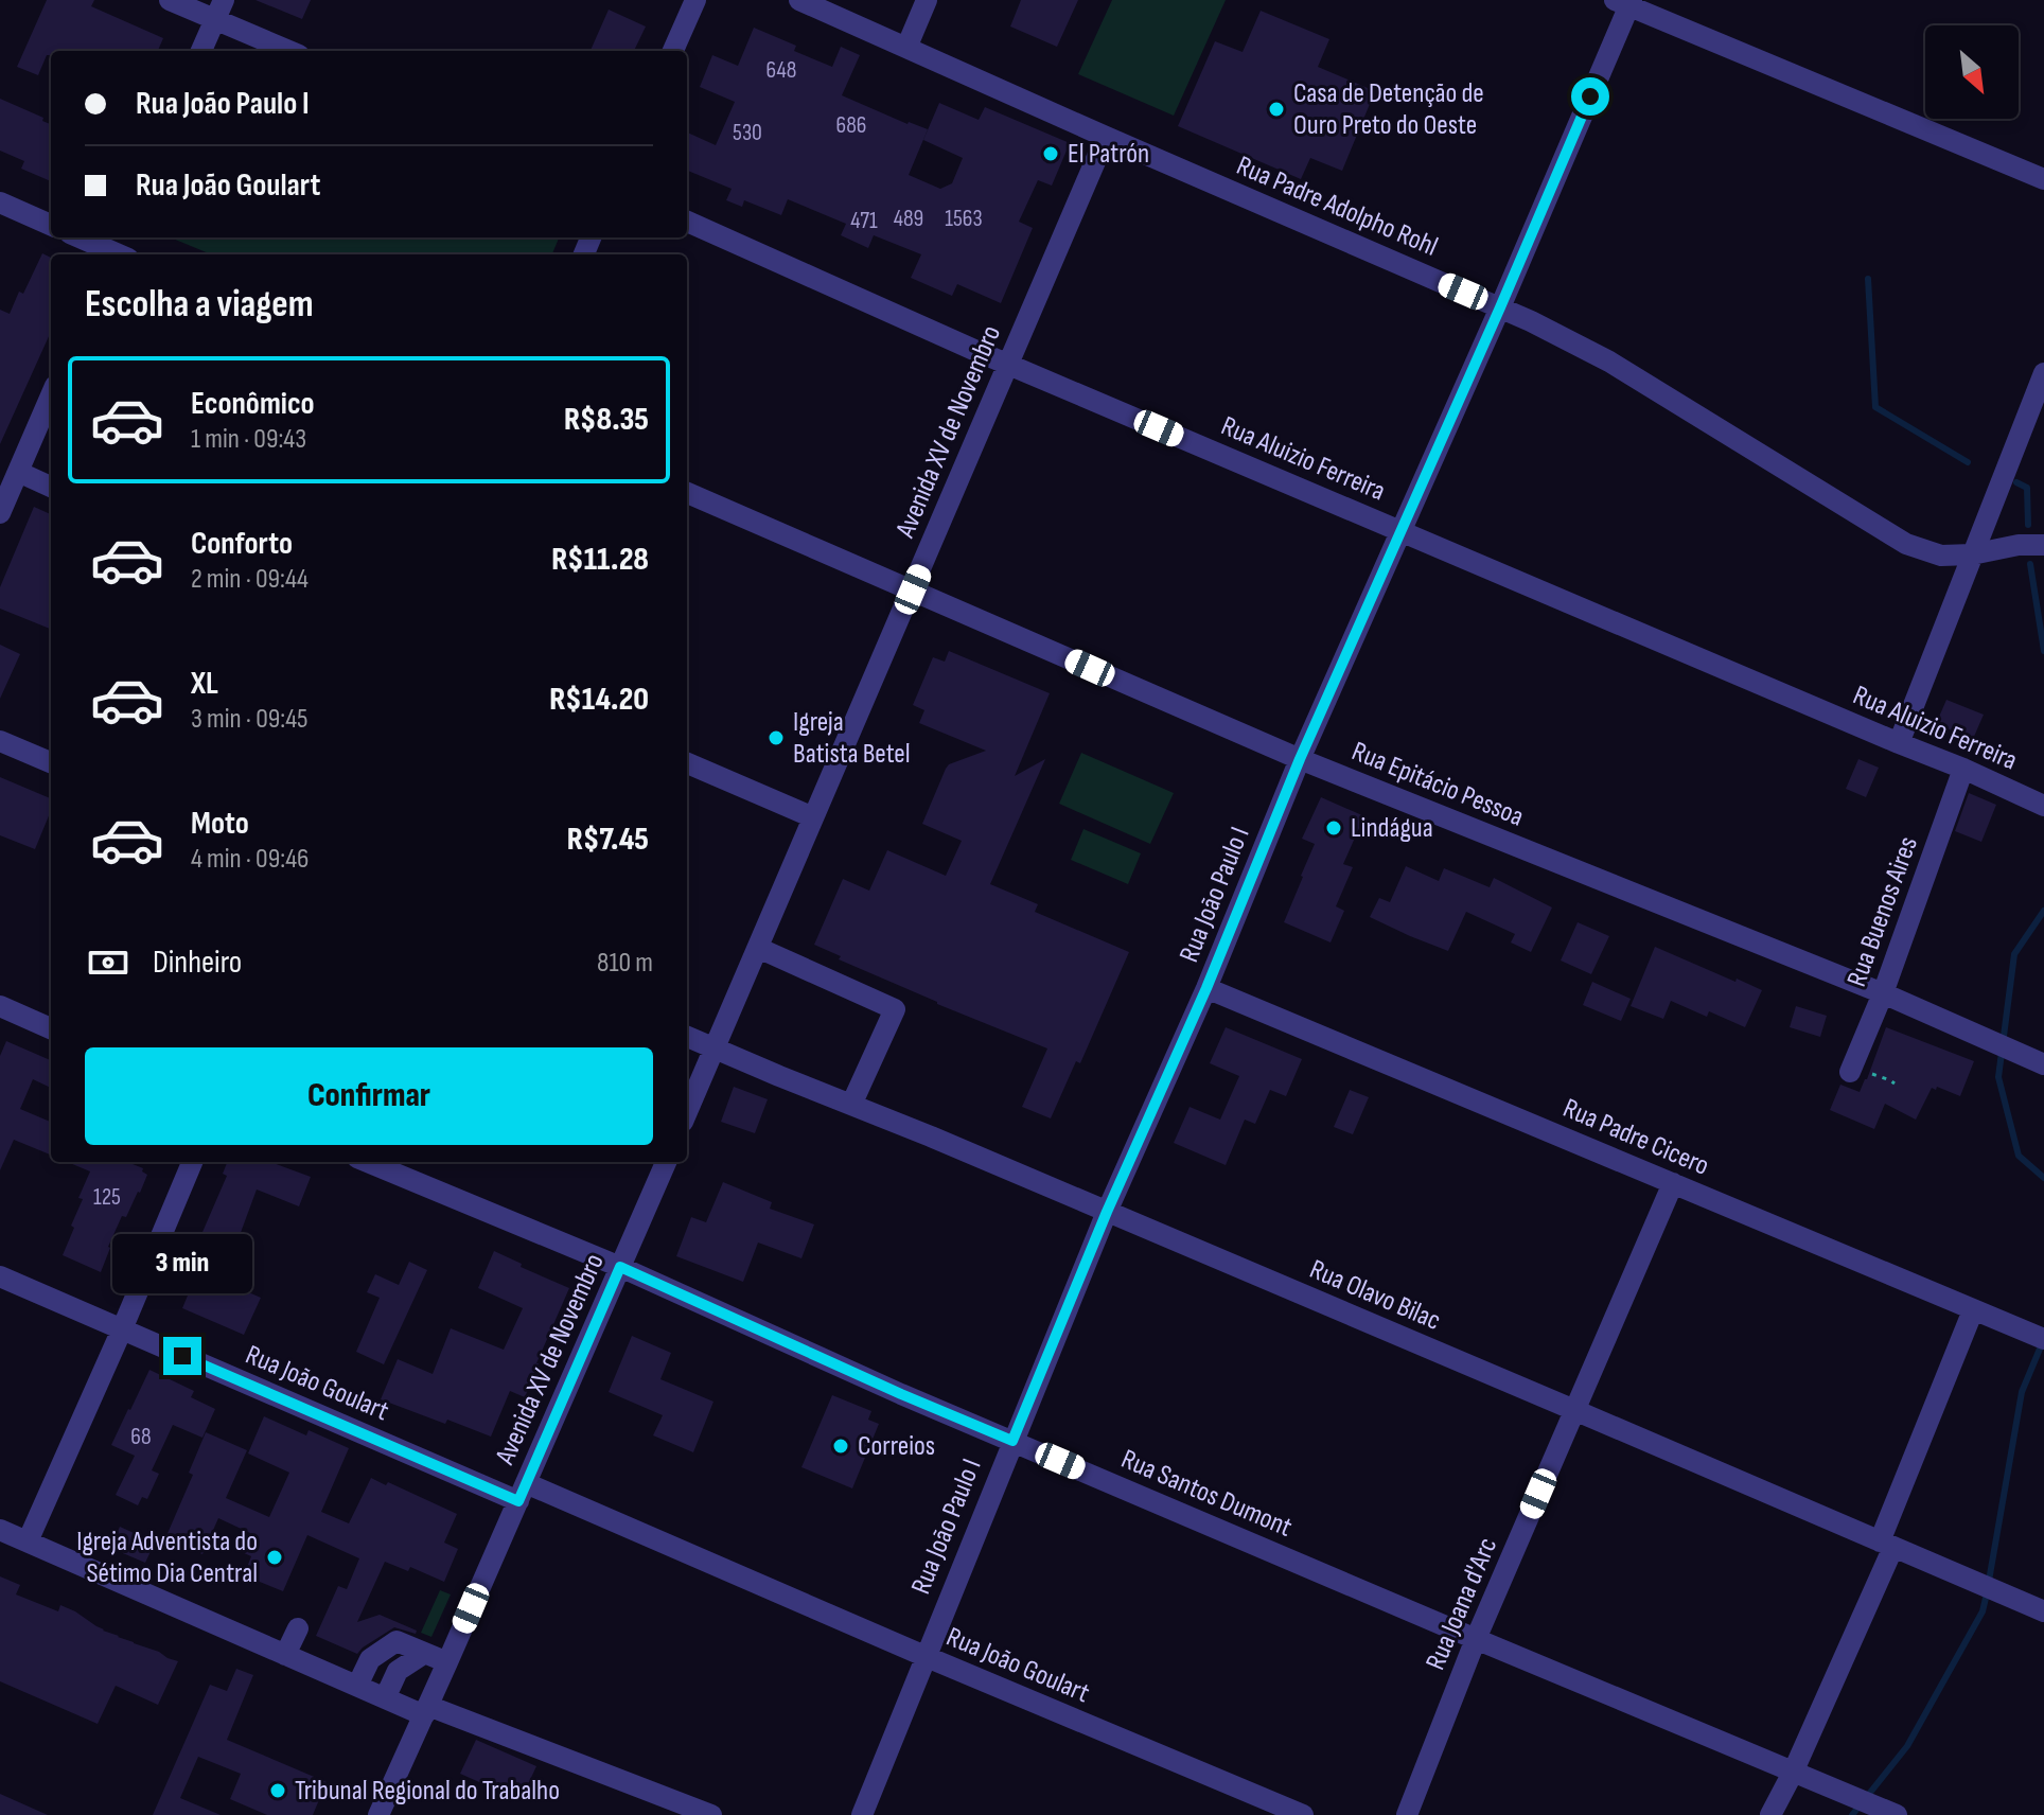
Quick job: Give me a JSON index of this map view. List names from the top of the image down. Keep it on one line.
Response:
{"streets":{"street":["Rua Padre Adolpho Rohl","Avenida XV de Novembro","Rua Aluizio Ferreira","Rua Epitácio Pessoa","Rua João Paulo I","Rua Buenos Aires","Rua Padre Cicero","Rua Olavo Bilac","Rua João Goulart","Rua Santos Dumont","Rua Joana d'Arc"]},"crossings":[["Rua Padre Adolpho Rohl","Avenida XV de Novembro"],["Rua Padre Adolpho Rohl","Rua João Paulo I"],["Avenida XV de Novembro","Rua Aluizio Ferreira"],["Avenida XV de Novembro","Rua Epitácio Pessoa"],["Avenida XV de Novembro","Rua Olavo Bilac"],["Avenida XV de Novembro","Rua João Goulart"],["Avenida XV de Novembro","Rua Santos Dumont"],["Rua Aluizio Ferreira","Rua João Paulo I"],["Rua Aluizio Ferreira","Rua Buenos Aires"],["Rua Epitácio Pessoa","Rua João Paulo I"],["Rua Epitácio Pessoa","Rua Buenos Aires"],["Rua João Paulo I","Rua Padre Cicero"],["Rua João Paulo I","Rua Olavo Bilac"],["Rua João Paulo I","Rua João Goulart"],["Rua João Paulo I","Rua Santos Dumont"],["Rua Padre Cicero","Rua Joana d'Arc"],["Rua Olavo Bilac","Rua Joana d'Arc"],["Rua Santos Dumont","Rua Joana d'Arc"]],"places":["Casa de Detenção de Ouro Preto do Oeste","El Patrón","Igreja Batista Betel","Lindágua","Correios","Igreja Adventista do Sétimo Dia Central","Tribunal Regional do Trabalho"],"house_numbers":["648","686","530","489","1563","471","125","68"],"north":"bottom right","page":{"banner":["Rua João Paulo I","Rua João Goulart"],"heading":"Escolha a viagem","list":[{"name":"Econômico","note":"1 min · 09:43","value":"R$8.35"},{"name":"Conforto","note":"2 min · 09:44","value":"R$11.28"},{"name":"XL","note":"3 min · 09:45","value":"R$14.20"},{"name":"Moto","note":"4 min · 09:46","value":"R$7.45"}],"pay":["Dinheiro","810 m"],"buttons":"Confirmar","bubble":"3 min"}}
